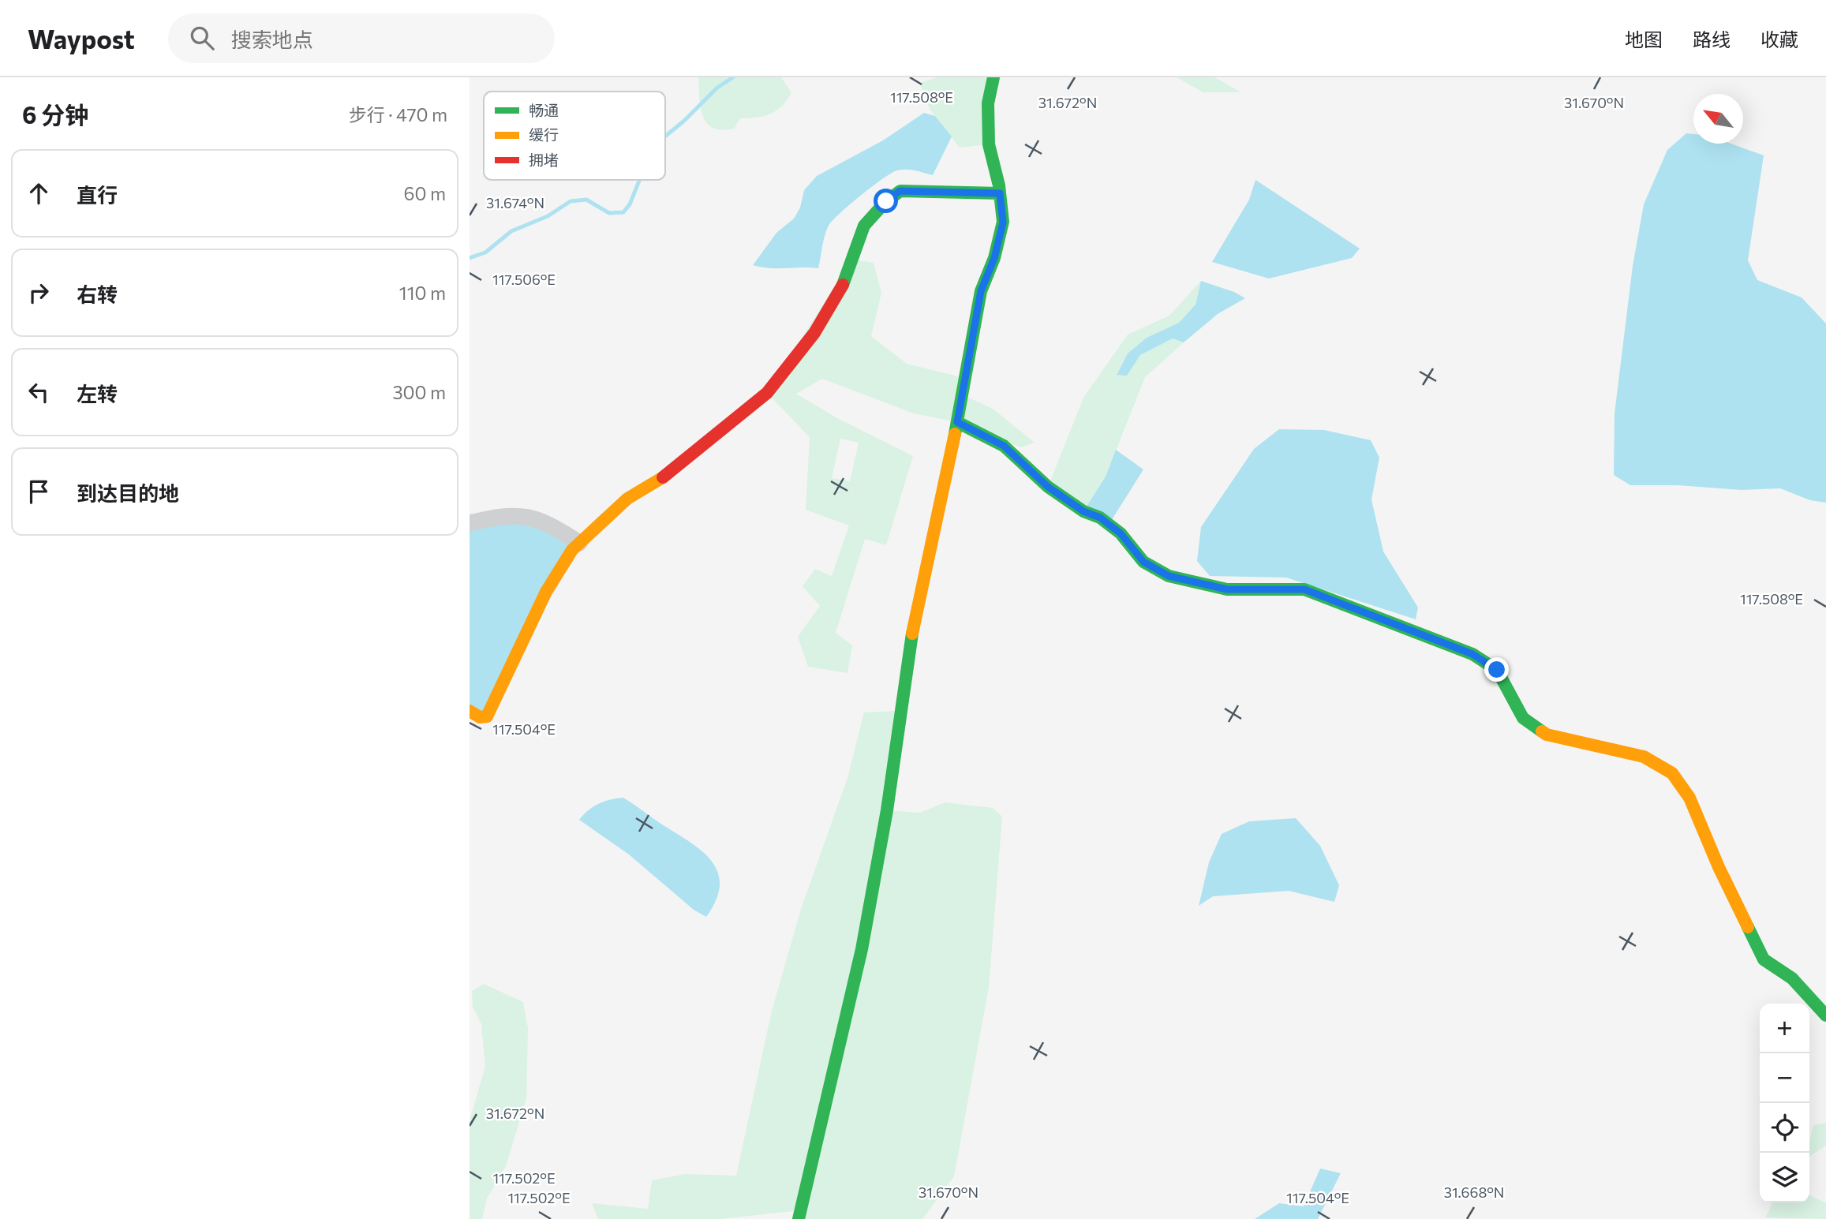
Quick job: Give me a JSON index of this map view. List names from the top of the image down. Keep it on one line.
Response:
{"legend":["畅通","缓行","拥堵"],"north":"top left","page":{"header":"Waypost","search":"搜索地点","nav":["地图","路线","收藏"],"heading":["6 分钟","步行 · 470 m"],"list":[["直行","60 m"],["右转","110 m"],["左转","300 m"],"到达目的地"],"map_buttons":["+","−"]},"coordinates":["117.508°E","31.672°N","31.670°N","31.674°N","117.506°E","117.504°E","117.502°E","31.668°N"]}
